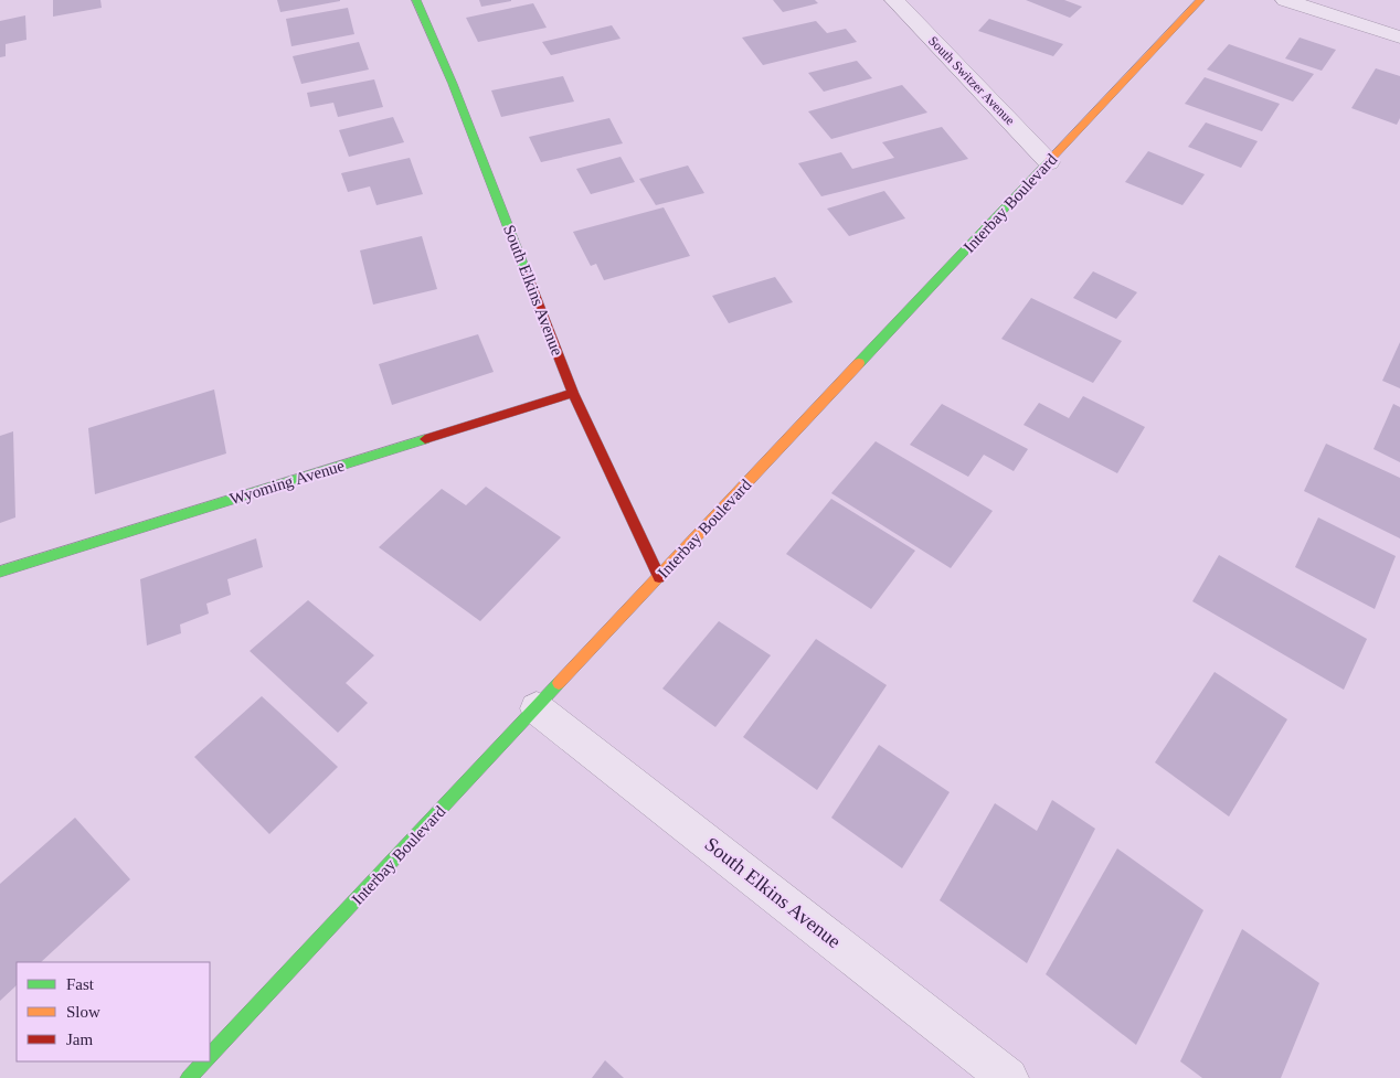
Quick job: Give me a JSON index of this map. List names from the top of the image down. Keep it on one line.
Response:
{"streets":{"street":["South Switzer Avenue","Interbay Boulevard","South Elkins Avenue","Wyoming Avenue"]},"crossings":[["South Switzer Avenue","Interbay Boulevard"],["Interbay Boulevard","South Elkins Avenue"],["South Elkins Avenue","Wyoming Avenue"]],"legend":["Fast","Slow","Jam"]}
